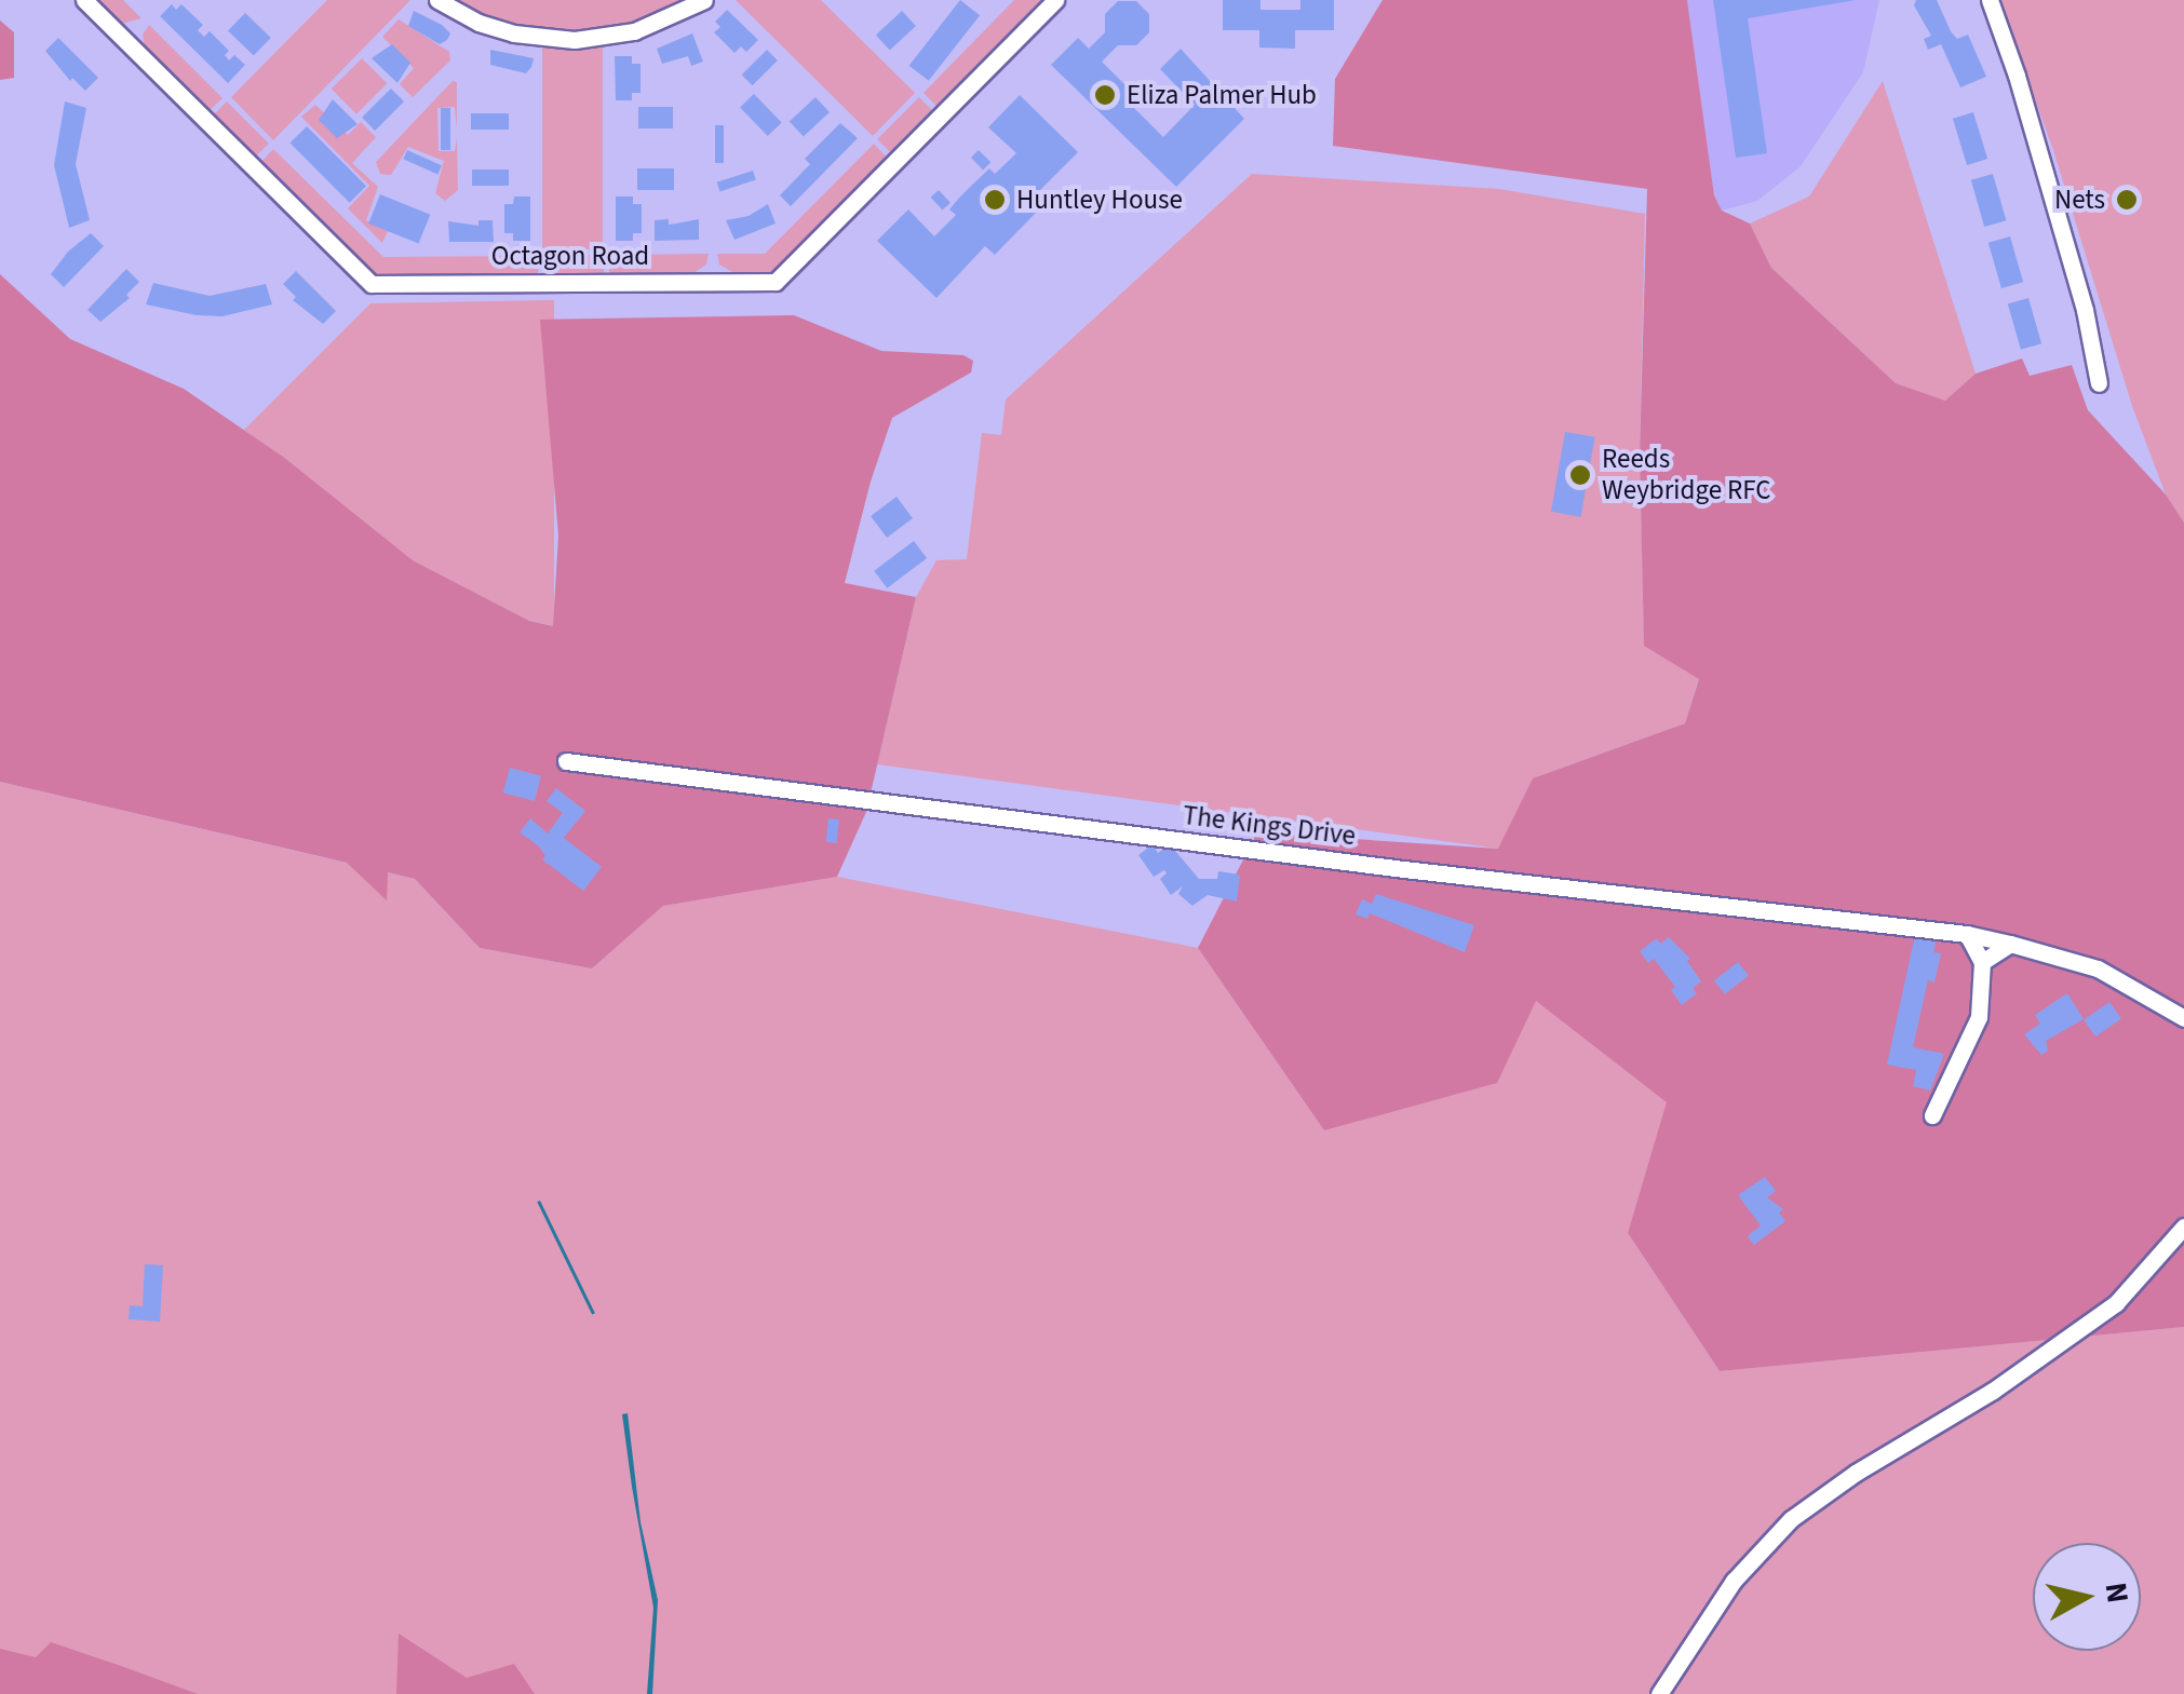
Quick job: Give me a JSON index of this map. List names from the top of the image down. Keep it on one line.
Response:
{"streets":{"street":["Octagon Road","The Kings Drive"]},"places":["Eliza Palmer Hub","Huntley House","Nets","Reeds Weybridge RFC"],"north":"right"}
